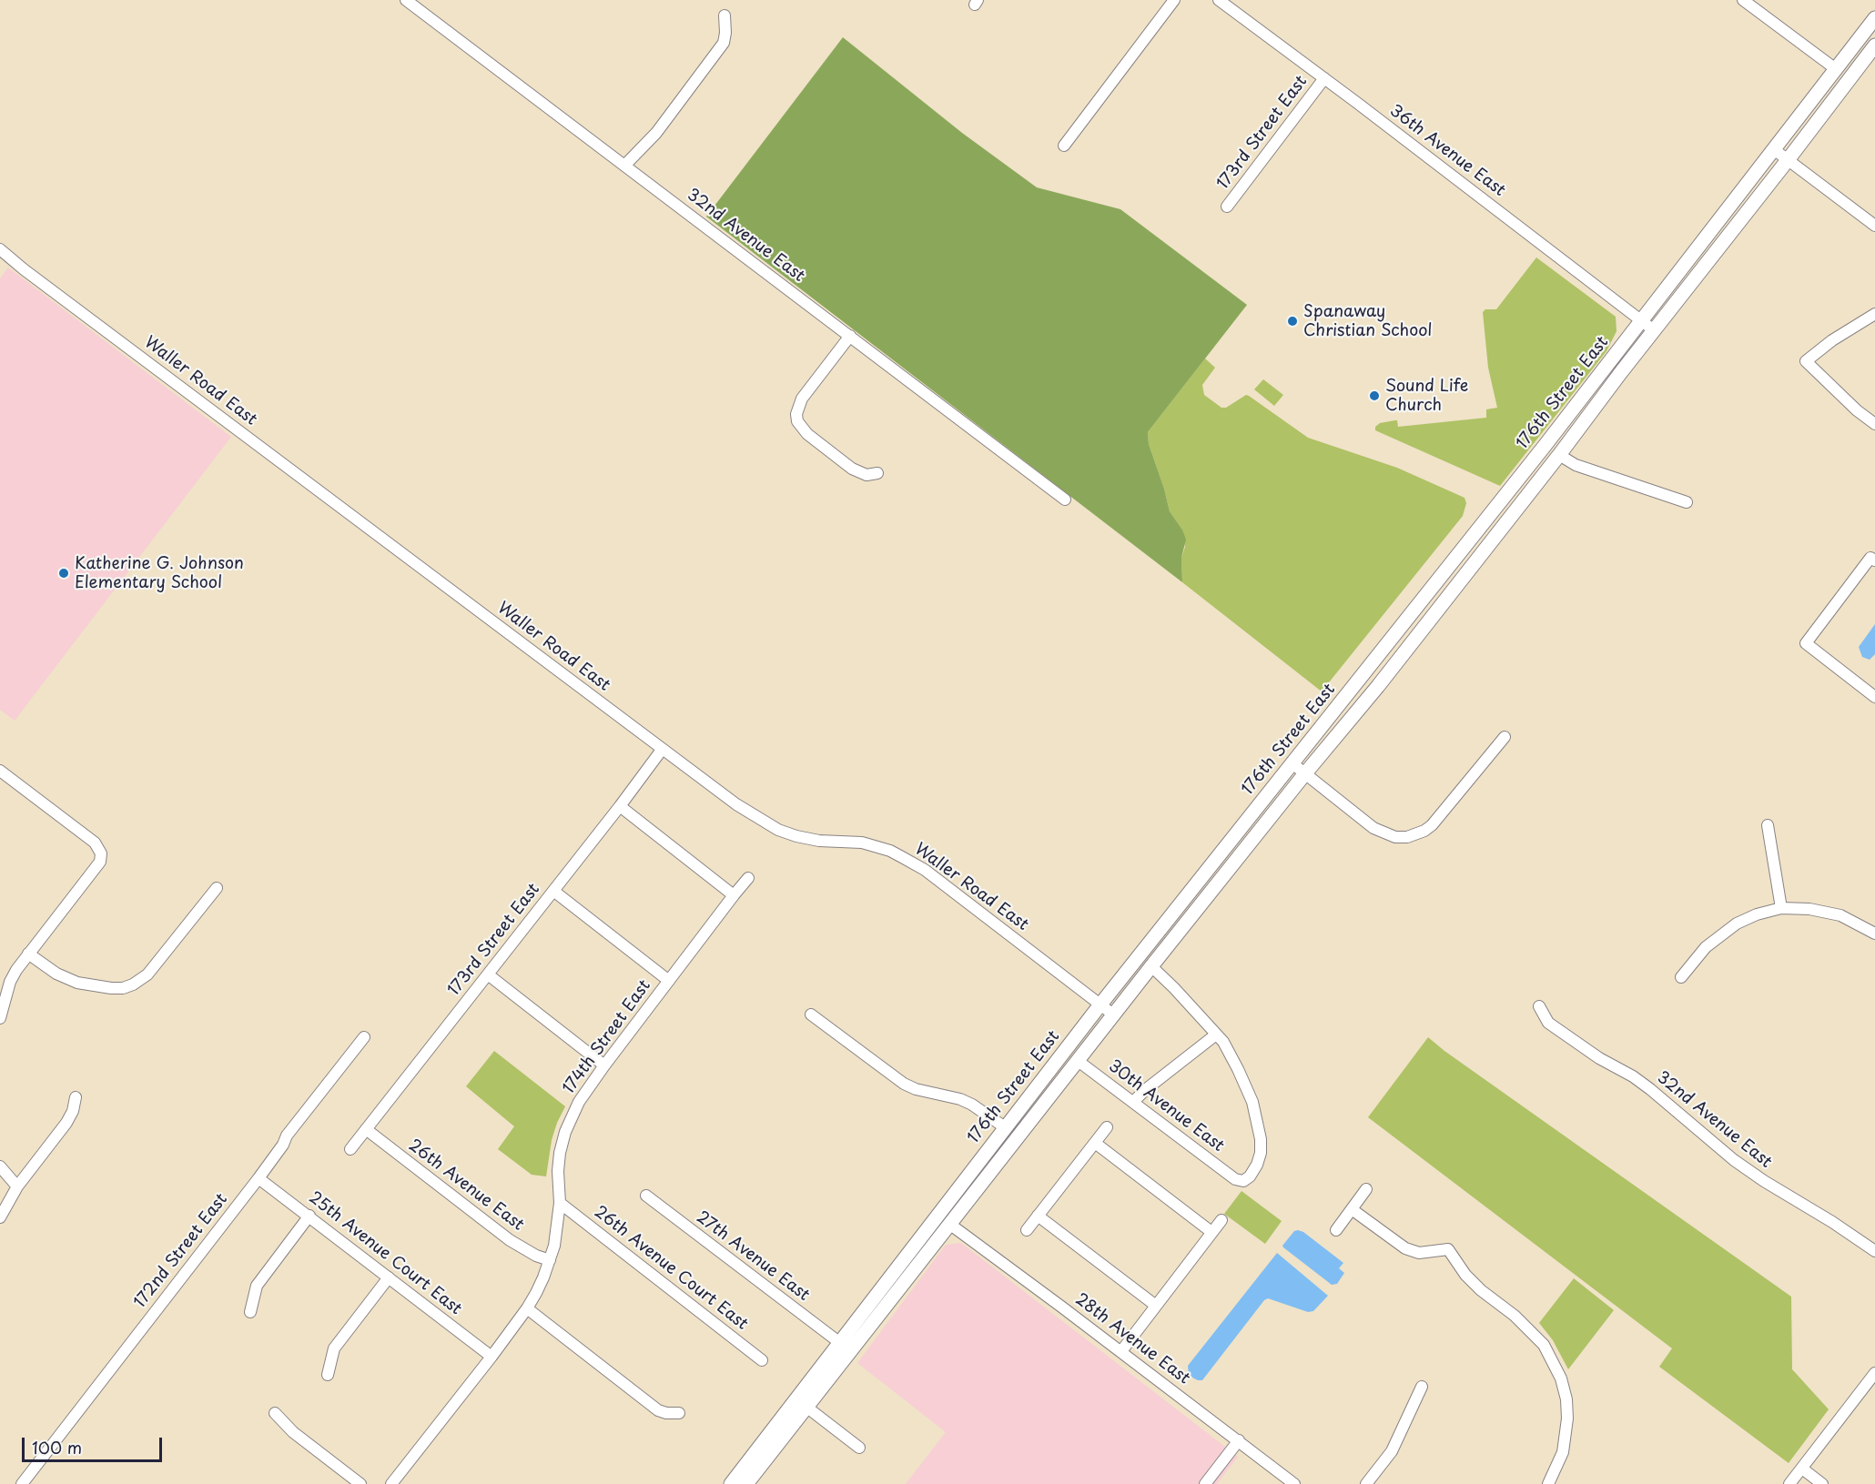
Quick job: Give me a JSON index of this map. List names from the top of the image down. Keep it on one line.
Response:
{"streets":{"main road":["176th Street East"],"street":["173rd Street East","36th Avenue East","32nd Avenue East","Waller Road East","174th Street East","30th Avenue East","26th Avenue East","172nd Street East","25th Avenue Court East","27th Avenue East","26th Avenue Court East","28th Avenue East"]},"crossings":[["173rd Street East","36th Avenue East"],["173rd Street East","Waller Road East"],["173rd Street East","26th Avenue East"],["36th Avenue East","176th Street East"],["Waller Road East","176th Street East"],["176th Street East","30th Avenue East"],["176th Street East","27th Avenue East"],["176th Street East","28th Avenue East"],["174th Street East","26th Avenue East"],["174th Street East","25th Avenue Court East"],["174th Street East","26th Avenue Court East"],["172nd Street East","25th Avenue Court East"]],"places":["Spanaway Christian School","Sound Life Church","Katherine G. Johnson Elementary School"],"scale_bar":"100 m"}
